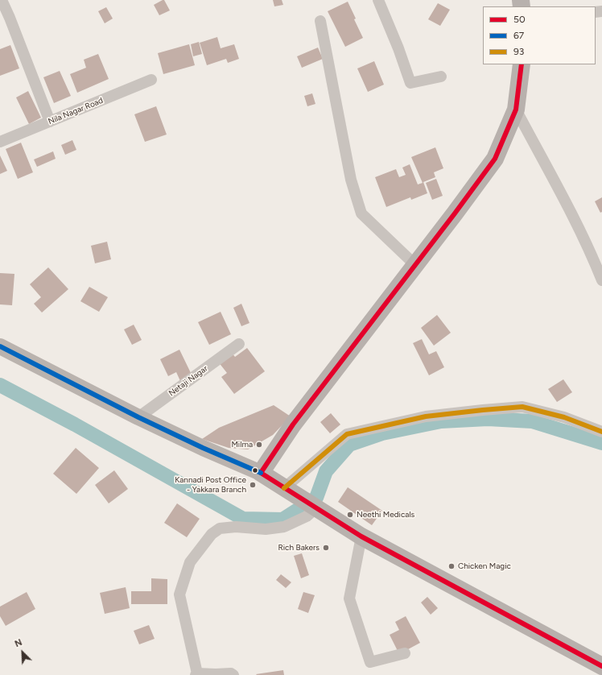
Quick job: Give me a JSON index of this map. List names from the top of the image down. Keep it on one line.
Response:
{"streets":{"street":["Nila Nagar Road","Netaji Nagar"]},"places":["Milma","Kannadi Post Office - Yakkara Branch","Neethi Medicals","Rich Bakers","Chicken Magic"],"lines":["transit line 50","transit line 67","transit line 93"],"legend":["50","67","93"],"north":"top left"}
